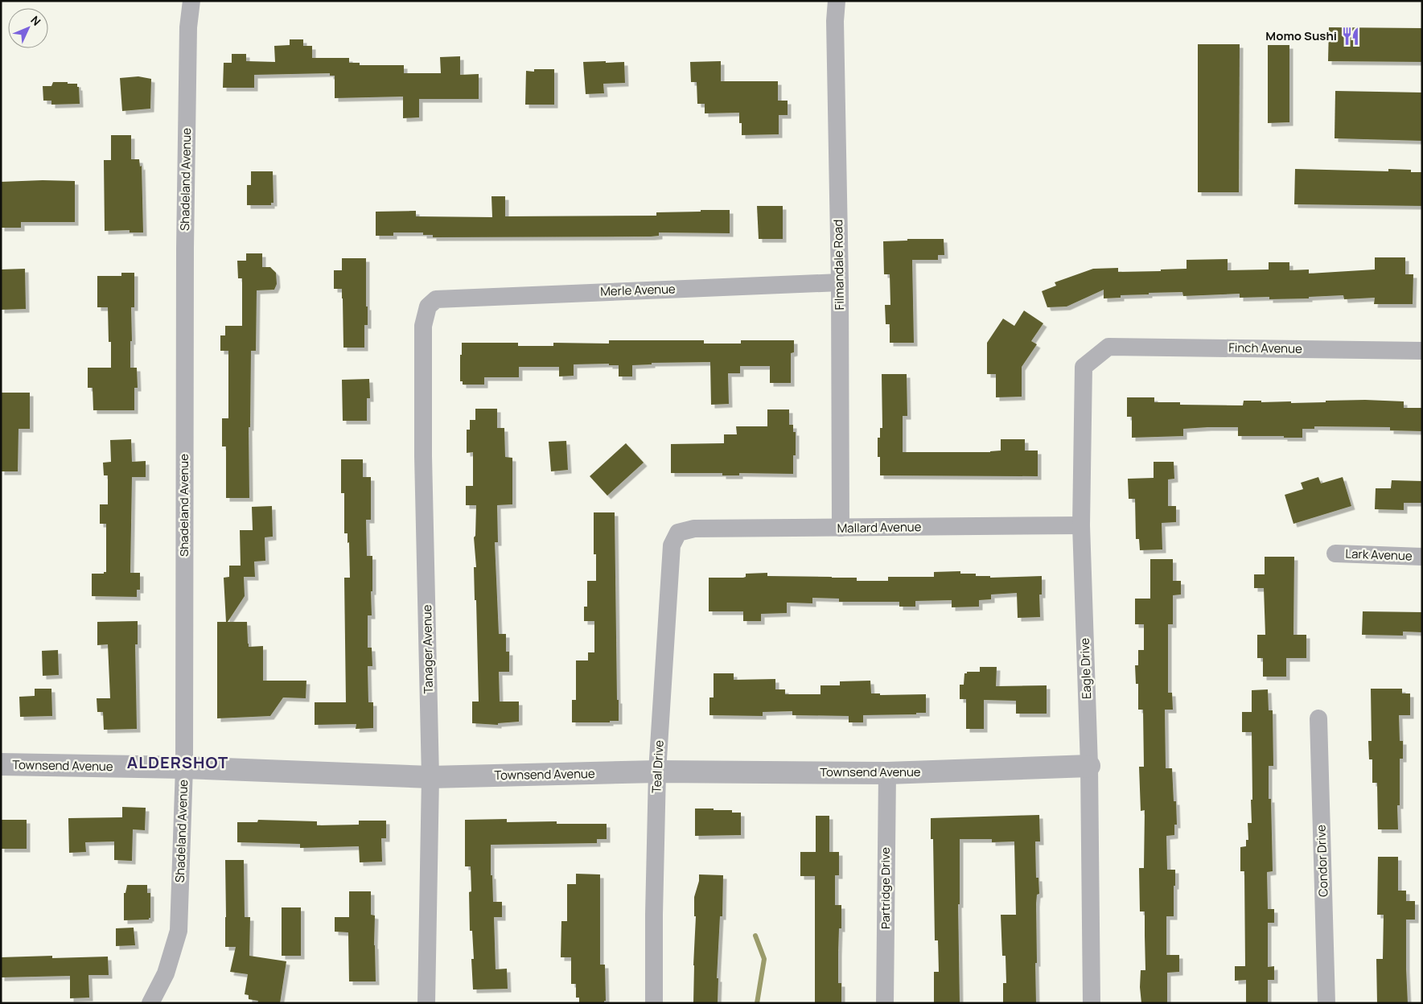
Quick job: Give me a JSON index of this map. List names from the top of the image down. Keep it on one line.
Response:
{"streets":{"street":["Shadeland Avenue","Filmandale Road","Merle Avenue","Finch Avenue","Mallard Avenue","Lark Avenue","Tanager Avenue","Eagle Drive","Townsend Avenue","Teal Drive","Condor Drive","Partridge Drive"]},"crossings":[["Shadeland Avenue","Townsend Avenue"],["Filmandale Road","Merle Avenue"],["Filmandale Road","Mallard Avenue"],["Merle Avenue","Tanager Avenue"],["Finch Avenue","Eagle Drive"],["Mallard Avenue","Eagle Drive"],["Mallard Avenue","Teal Drive"],["Tanager Avenue","Townsend Avenue"],["Eagle Drive","Townsend Avenue"],["Townsend Avenue","Teal Drive"],["Townsend Avenue","Partridge Drive"]],"districts":["ALDERSHOT"],"places":{"restaurant":["Momo Sushi"]},"north":"top right"}
